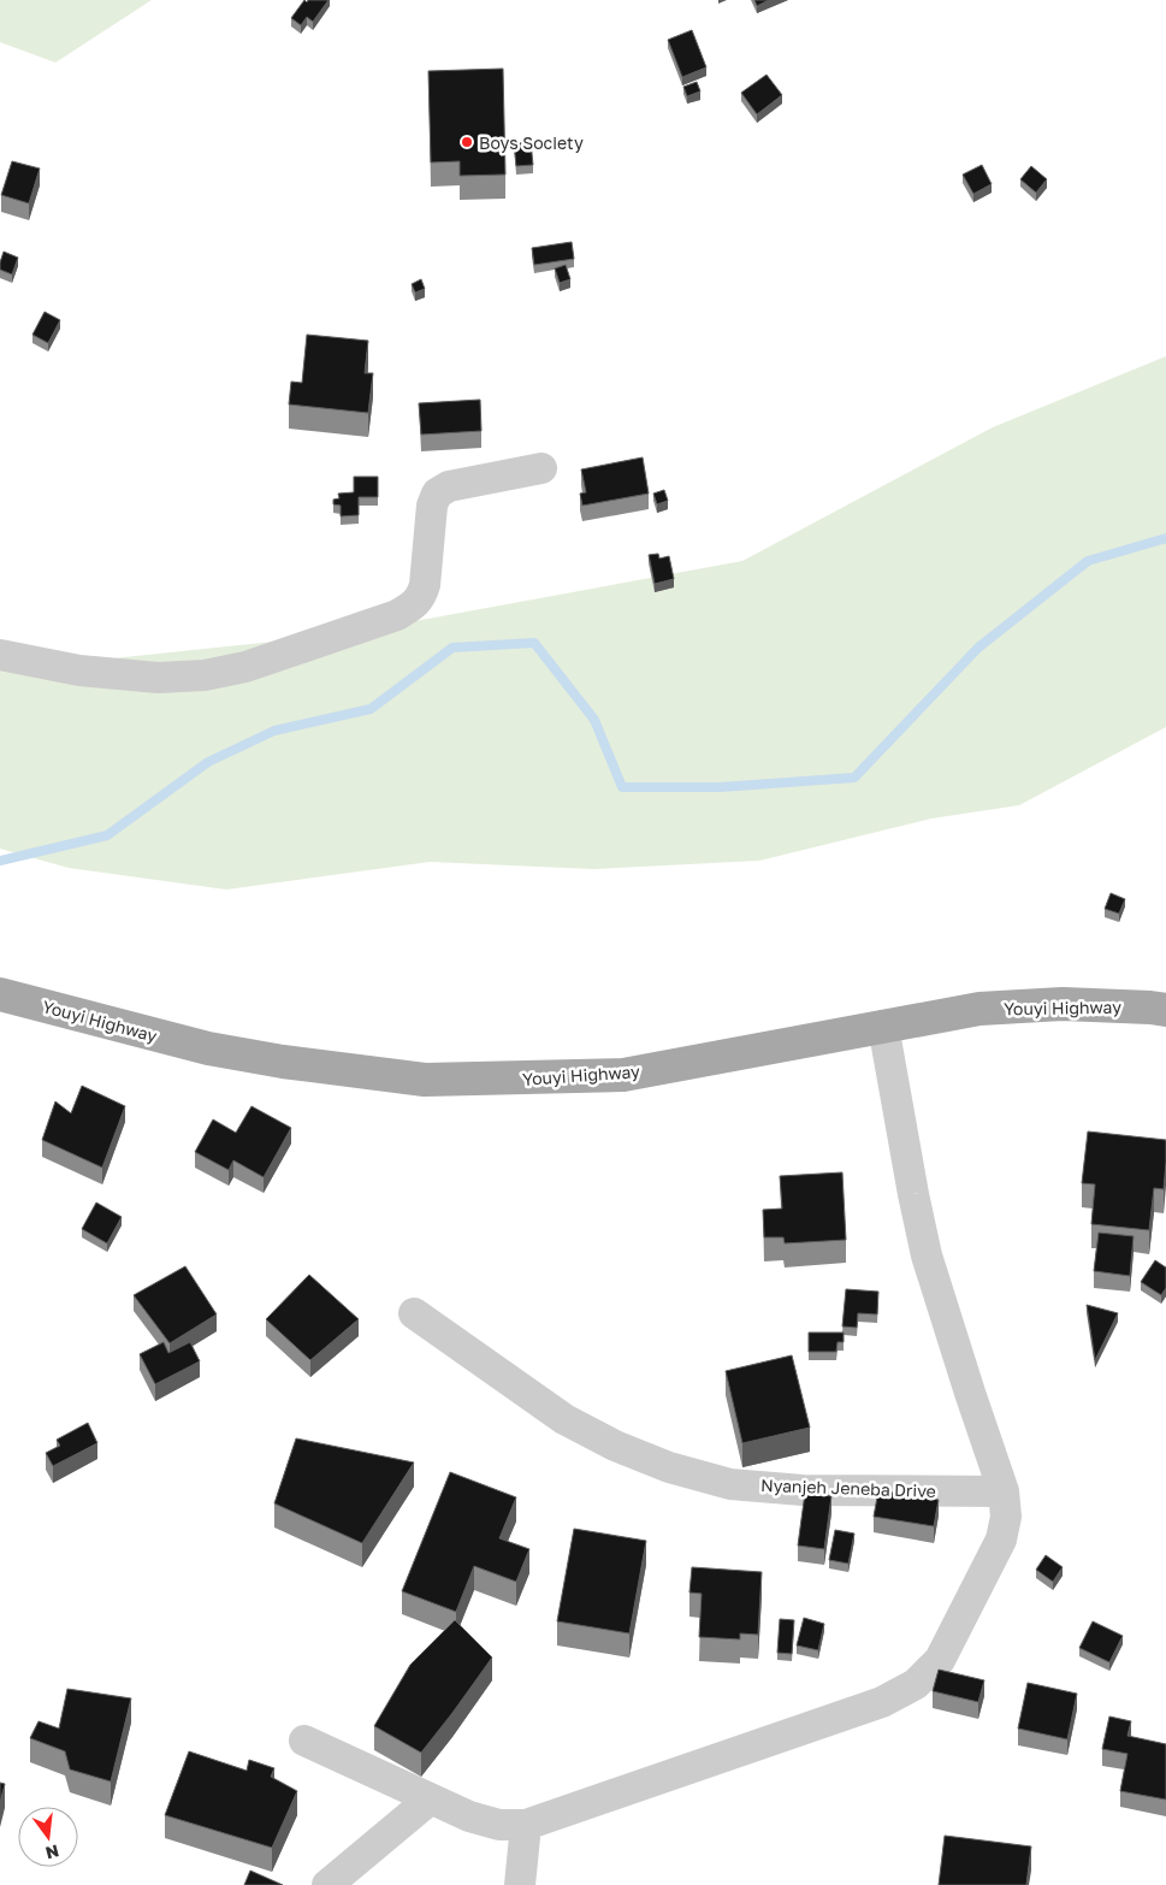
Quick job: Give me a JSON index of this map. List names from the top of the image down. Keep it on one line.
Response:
{"streets":{"main road":["Youyi Highway"],"street":["Nyanjeh Jeneba Drive"]},"places":["Boys Society"],"north":"bottom"}
